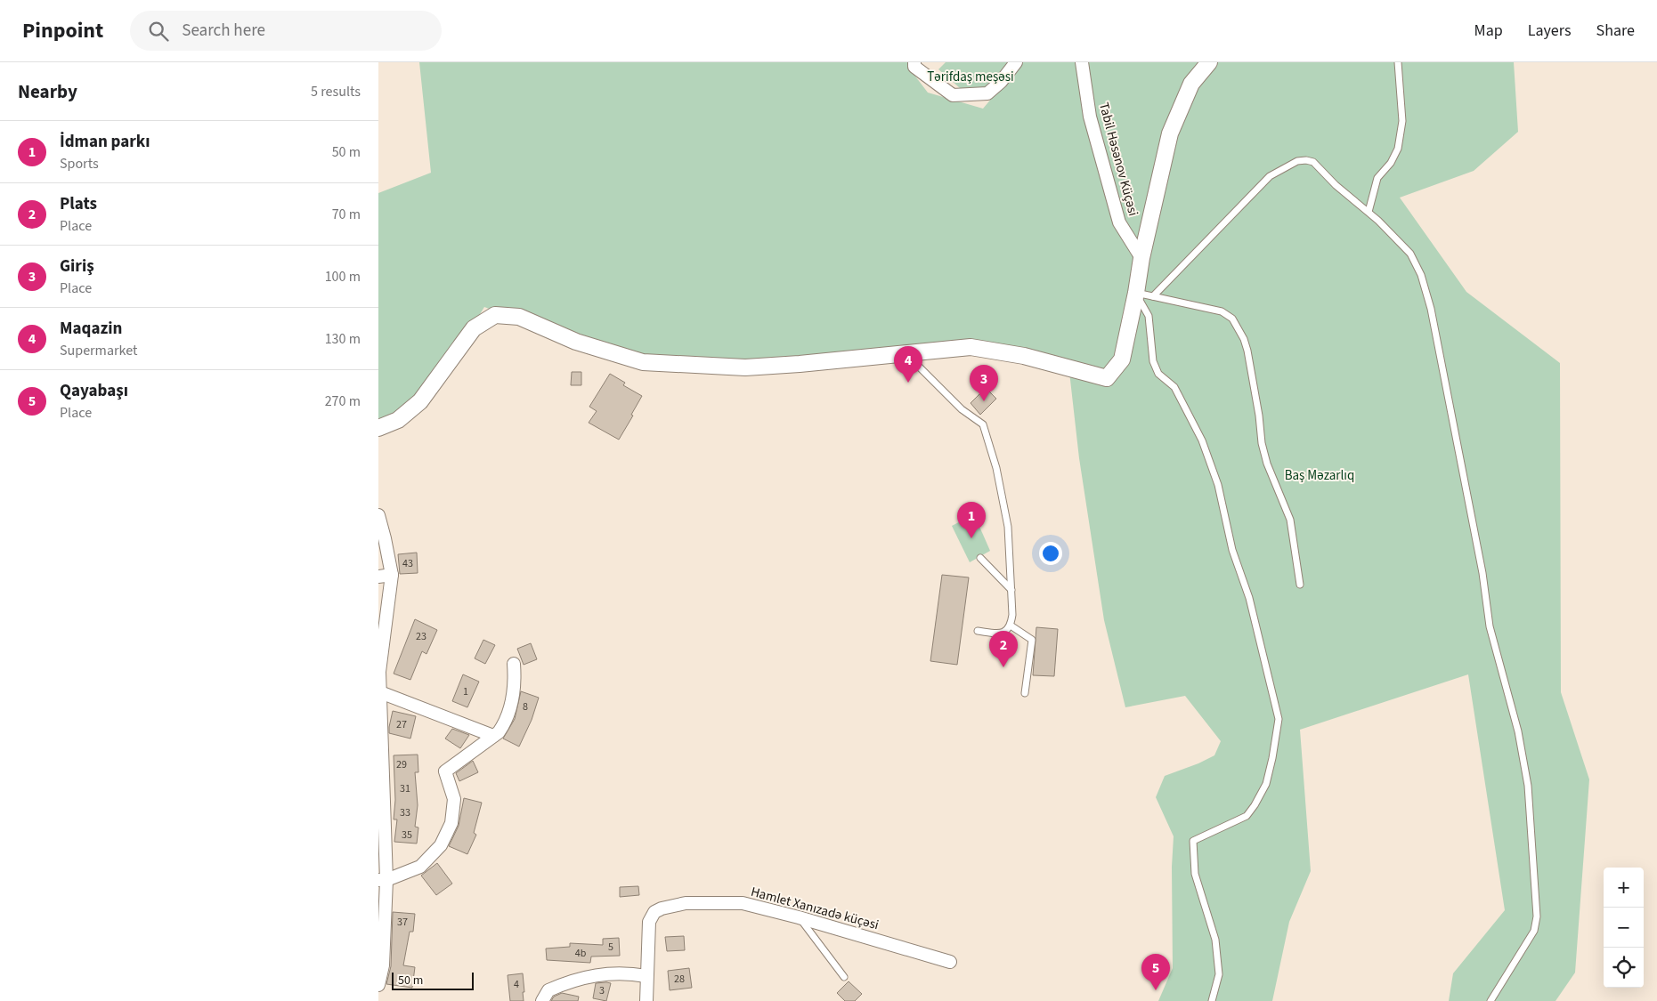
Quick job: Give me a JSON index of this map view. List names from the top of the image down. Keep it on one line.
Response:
{"streets":{"street":["Tabil Həsənov Küçəsi","Hamlet Xanızadə küçəsi"]},"parks":["Tərifdaş meşəsi","Baş Məzarlıq"],"house_numbers":["43","23","1","8","27","29","31","33","35","37","5","4b","28","4","3"],"scale_bar":"50 m","page":{"header":"Pinpoint","search":"Search here","nav":["Map","Layers","Share"],"heading":["Nearby","5 results"],"list":[{"mark":"1","name":"İdman parkı","note":"Sports","value":"50 m"},{"mark":"2","name":"Plats","note":"Place","value":"70 m"},{"mark":"3","name":"Giriş","note":"Place","value":"100 m"},{"mark":"4","name":"Maqazin","note":"Supermarket","value":"130 m"},{"mark":"5","name":"Qayabaşı","note":"Place","value":"270 m"}],"pins":["4","3","1","2","5"],"map_buttons":["+","−"],"scale":"50 m"}}
